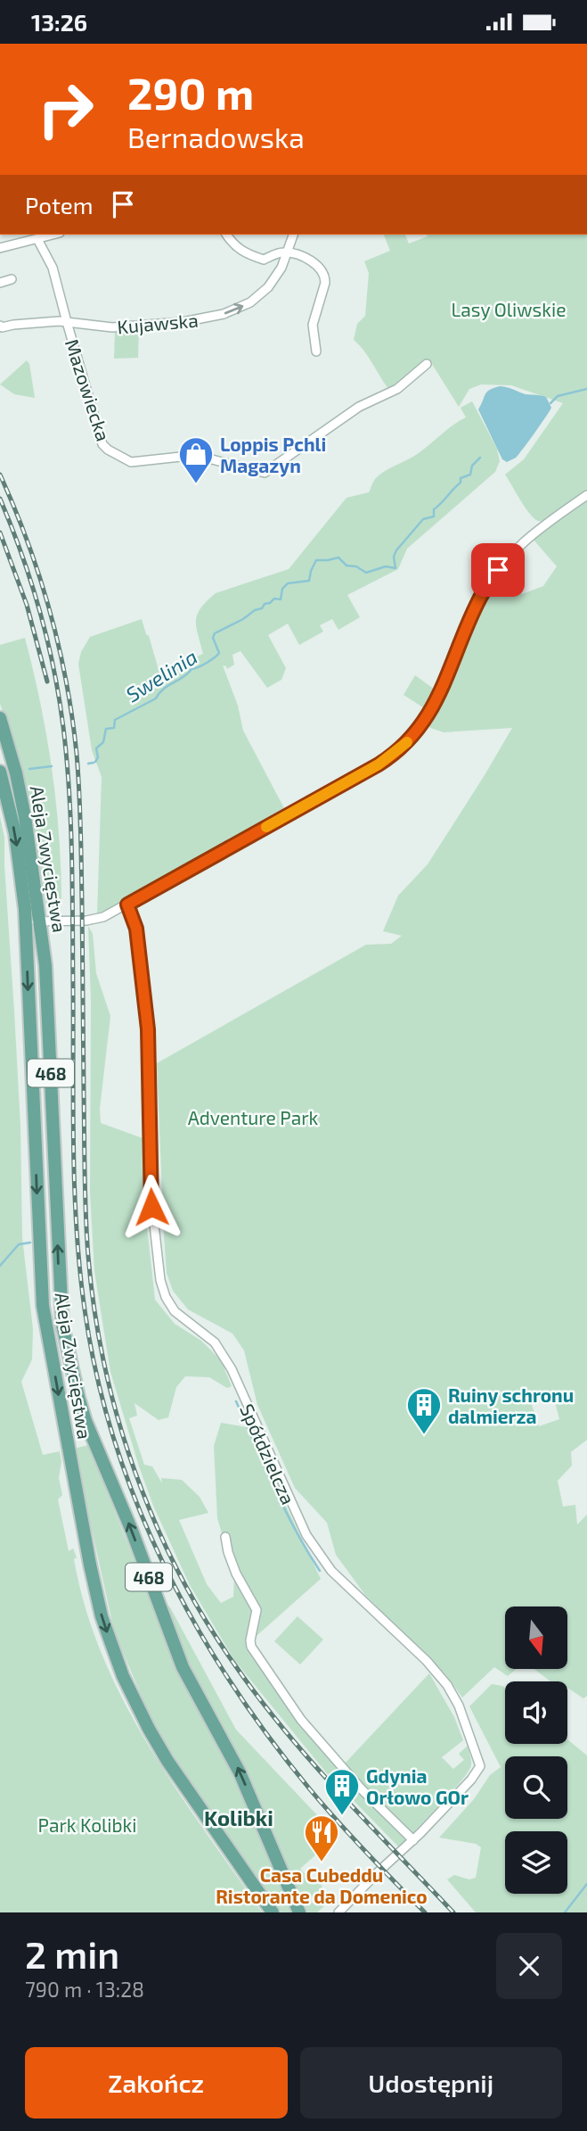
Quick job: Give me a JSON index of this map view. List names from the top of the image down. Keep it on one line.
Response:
{"streets":{"main road":["Aleja Zwycięstwa","468"],"street":["Kujawska","Mazowiecka","Spółdzielcza"]},"crossings":[["Kujawska","Mazowiecka"]],"one_way":["Kujawska"],"districts":["Kolibki"],"water":["Swelinia"],"parks":["Lasy Oliwskie","Adventure Park","Park Kolibki"],"places":{"shop":["Loppis Pchli Magazyn"],"building":["Ruiny schronu dalmierza","Gdynia Orłowo GOr"],"restaurant":["Casa Cubeddu Ristorante da Domenico"]},"north":"bottom","page":{"status":"13:26","turn":["290 m","Bernadowska"],"then":"Potem","heading":["2 min","790 m · 13:28"],"buttons":["Zakończ","Udostępnij"]}}
